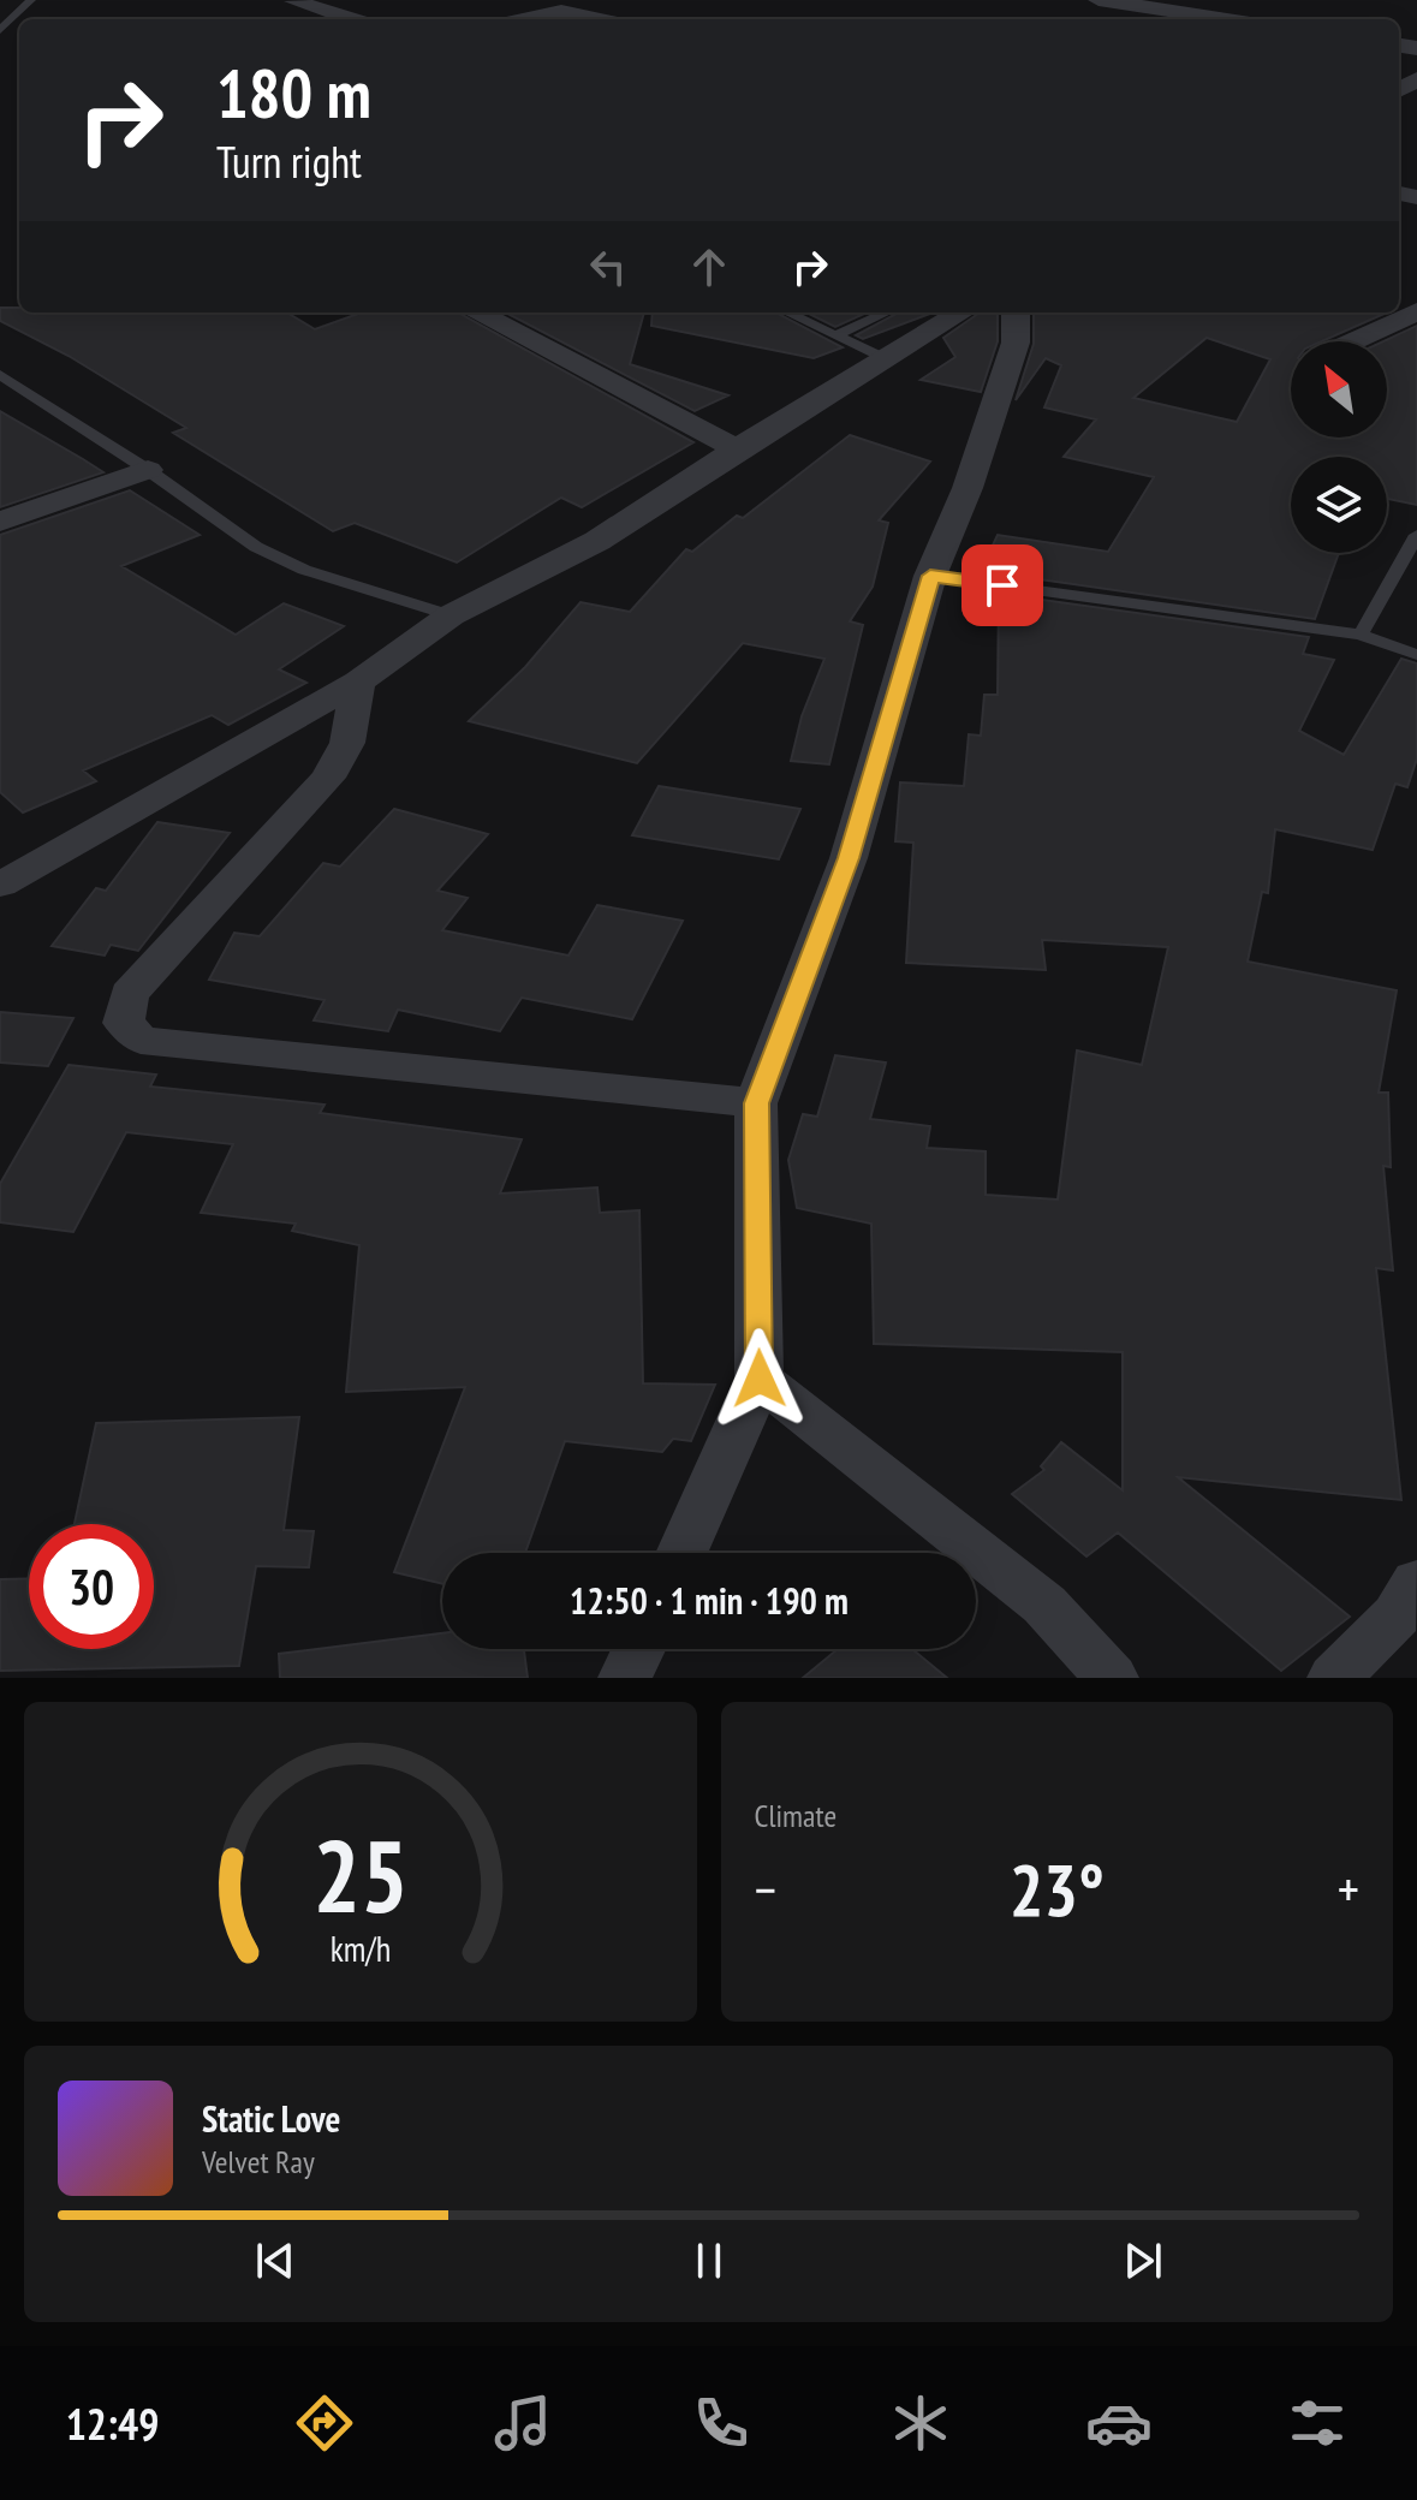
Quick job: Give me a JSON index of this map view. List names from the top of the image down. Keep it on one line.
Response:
{"north":"top left","page":{"turn":["180 m","Turn right"],"limit":"30","trip":"12:50 · 1 min · 190 m","tile":"Climate","heat":["−","23°","+"],"song":["Static Love","Velvet Ray"],"tabs":"12:49","gauge":["25","km/h"]}}
